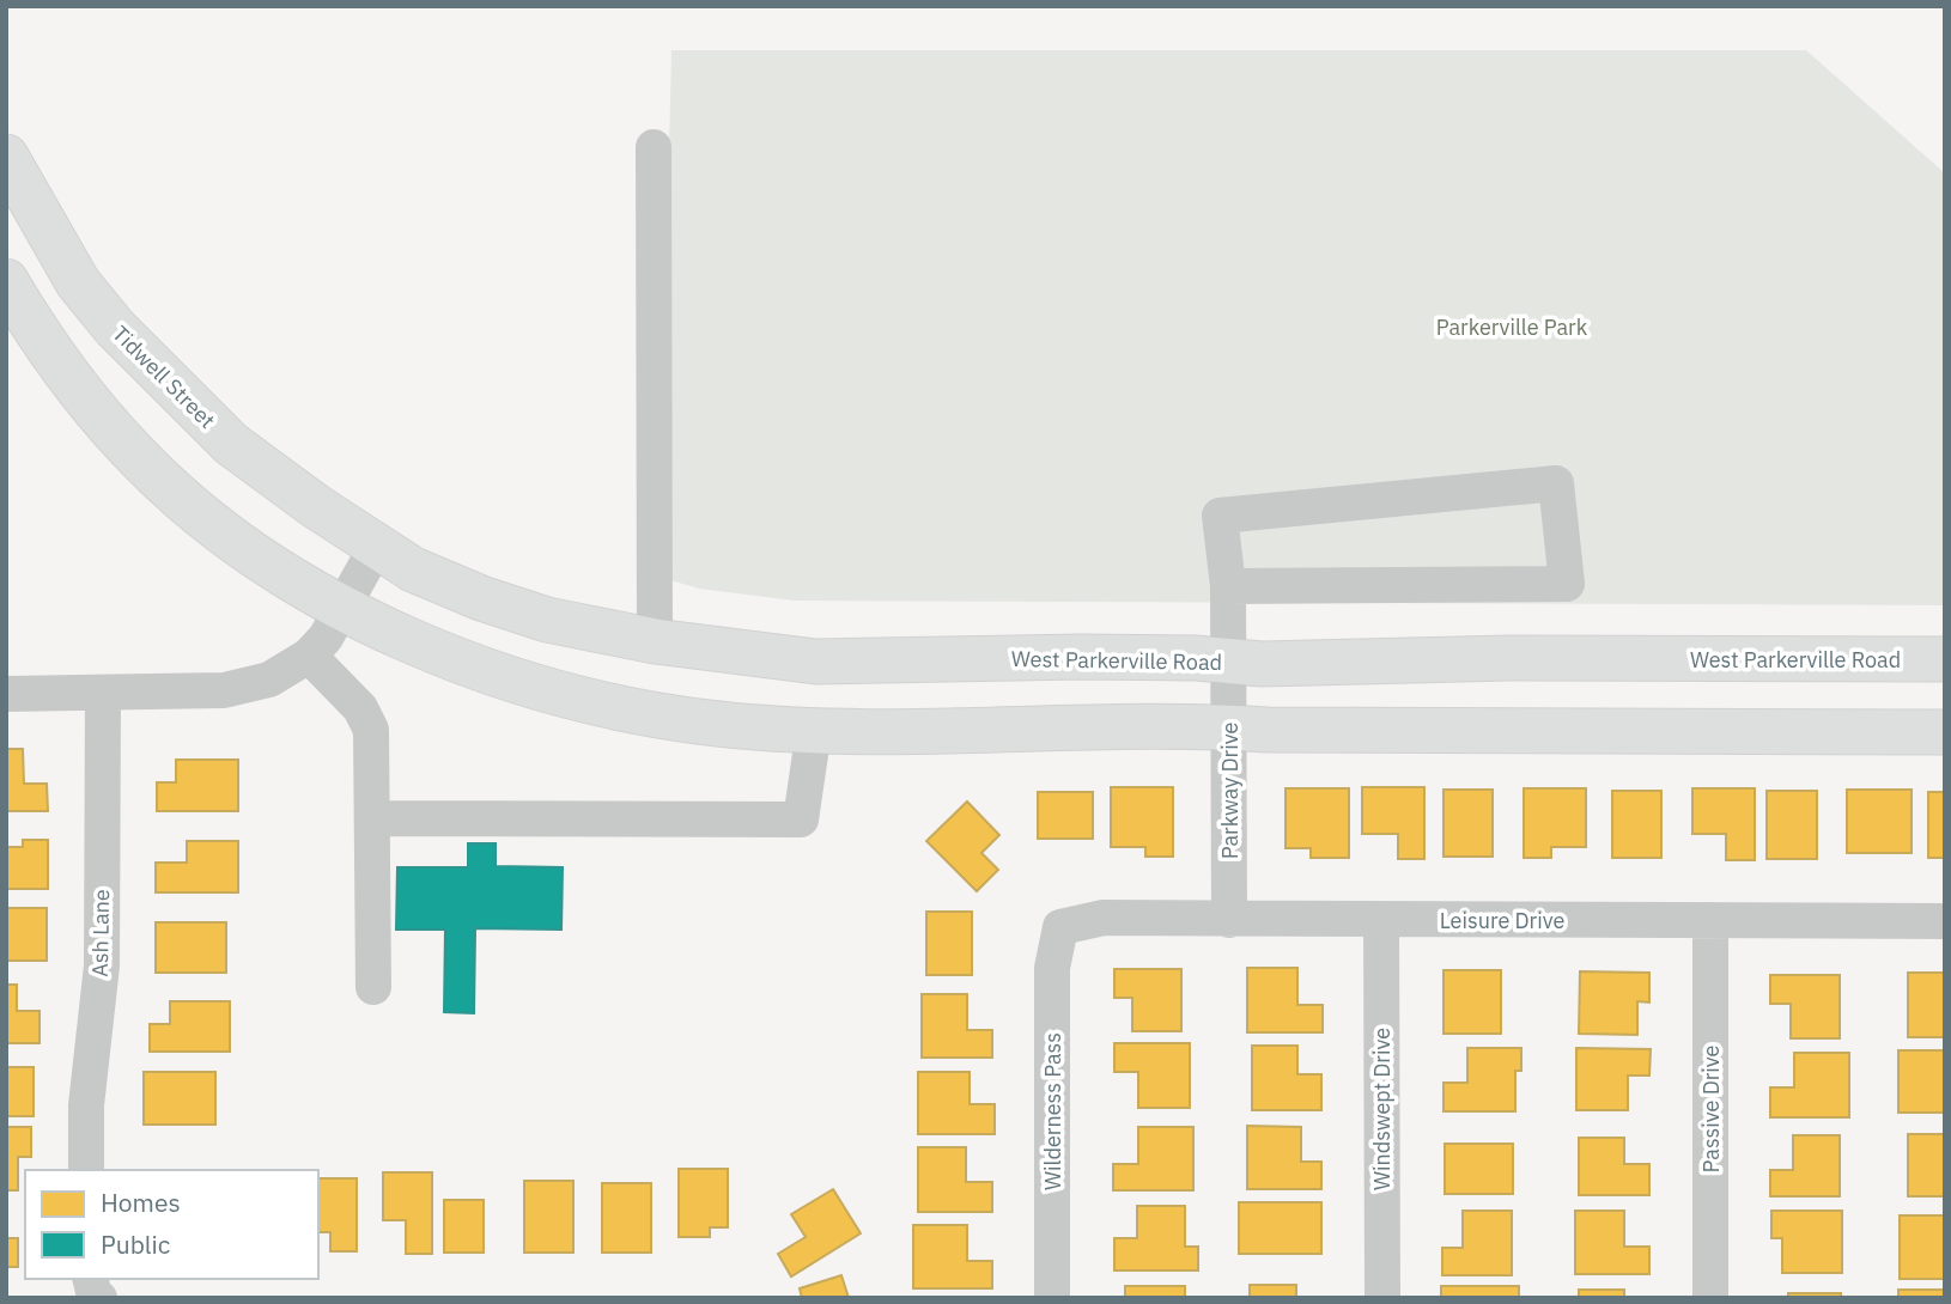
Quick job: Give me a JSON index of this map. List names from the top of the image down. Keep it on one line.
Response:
{"streets":{"main road":["Tidwell Street","West Parkerville Road"],"street":["Parkway Drive","Leisure Drive","Ash Lane","Windswept Drive","Passive Drive","Wilderness Pass"]},"crossings":[["Tidwell Street","West Parkerville Road"],["West Parkerville Road","Parkway Drive"],["Parkway Drive","Leisure Drive"],["Leisure Drive","Windswept Drive"],["Leisure Drive","Passive Drive"],["Leisure Drive","Wilderness Pass"]],"parks":["Parkerville Park"],"legend":["Homes","Public"]}
